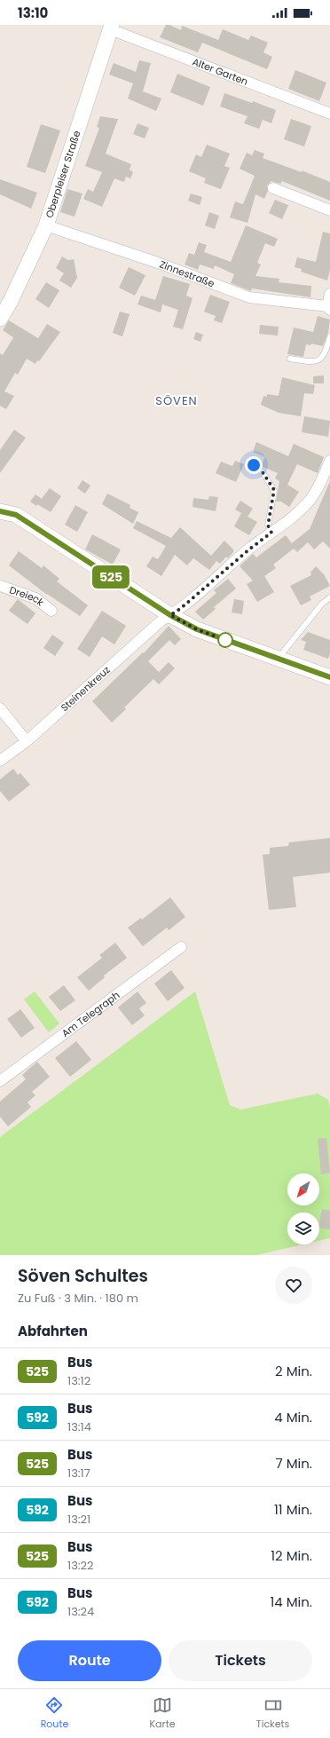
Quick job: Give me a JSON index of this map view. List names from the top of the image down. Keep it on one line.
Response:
{"streets":{"main road":["Oberpleiser Straße"],"street":["Alter Garten","Zinnestraße","Dreieck","Steinenkreuz","Am Telegraph"]},"crossings":[["Alter Garten","Oberpleiser Straße"],["Oberpleiser Straße","Zinnestraße"]],"districts":["SÖVEN"],"lines":["bus line 525"],"north":"bottom left","page":{"status":"13:10","on_map":"525","heading":[["Söven Schultes","Zu Fuß · 3 Min. · 180 m"],"Abfahrten"],"list":[{"mark":"525","name":"Bus","note":"13:12","value":"2 Min."},{"mark":"592","name":"Bus","note":"13:14","value":"4 Min."},{"mark":"525","name":"Bus","note":"13:17","value":"7 Min."},{"mark":"592","name":"Bus","note":"13:21","value":"11 Min."},{"mark":"525","name":"Bus","note":"13:22","value":"12 Min."},{"mark":"592","name":"Bus","note":"13:24","value":"14 Min."}],"buttons":["Route","Tickets"],"tabs":["Route","Karte","Tickets"]}}
